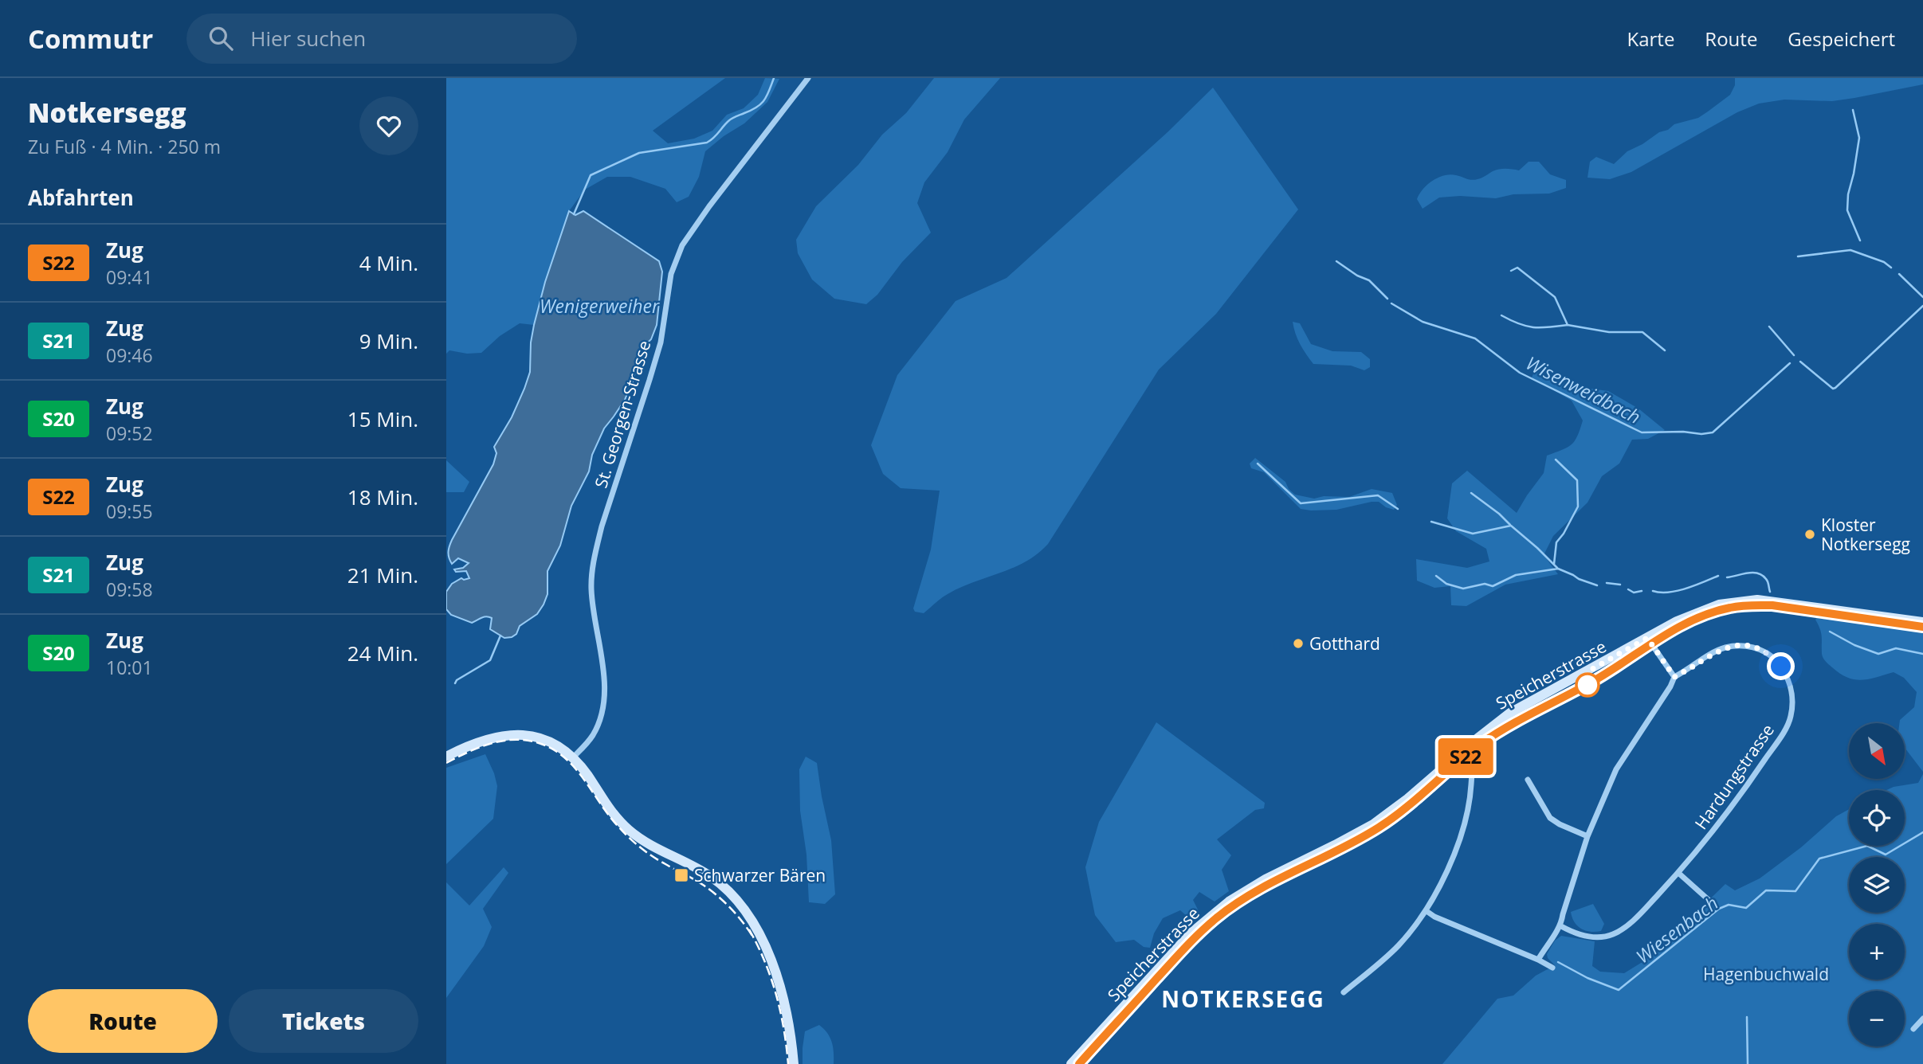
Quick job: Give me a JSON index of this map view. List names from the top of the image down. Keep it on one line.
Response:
{"streets":{"main road":["Speicherstrasse"],"street":["St. Georgen-Strasse","Hardungstrasse"]},"districts":["NOTKERSEGG"],"water":["Wenigerweiher","Wisenweidbach","Wiesenbach"],"parks":["Hagenbuchwald"],"places":{"other":["Kloster Notkersegg","Gotthard"],"transit":["Schwarzer Bären"]},"north":"bottom right","page":{"header":"Commutr","search":"Hier suchen","nav":["Karte","Route","Gespeichert"],"heading":[["Notkersegg","Zu Fuß · 4 Min. · 250 m"],"Abfahrten"],"on_map":"S22","list":[{"mark":"S22","name":"Zug","note":"09:41","value":"4 Min."},{"mark":"S21","name":"Zug","note":"09:46","value":"9 Min."},{"mark":"S20","name":"Zug","note":"09:52","value":"15 Min."},{"mark":"S22","name":"Zug","note":"09:55","value":"18 Min."},{"mark":"S21","name":"Zug","note":"09:58","value":"21 Min."},{"mark":"S20","name":"Zug","note":"10:01","value":"24 Min."}],"map_buttons":["+","−"],"buttons":["Route","Tickets"]}}
